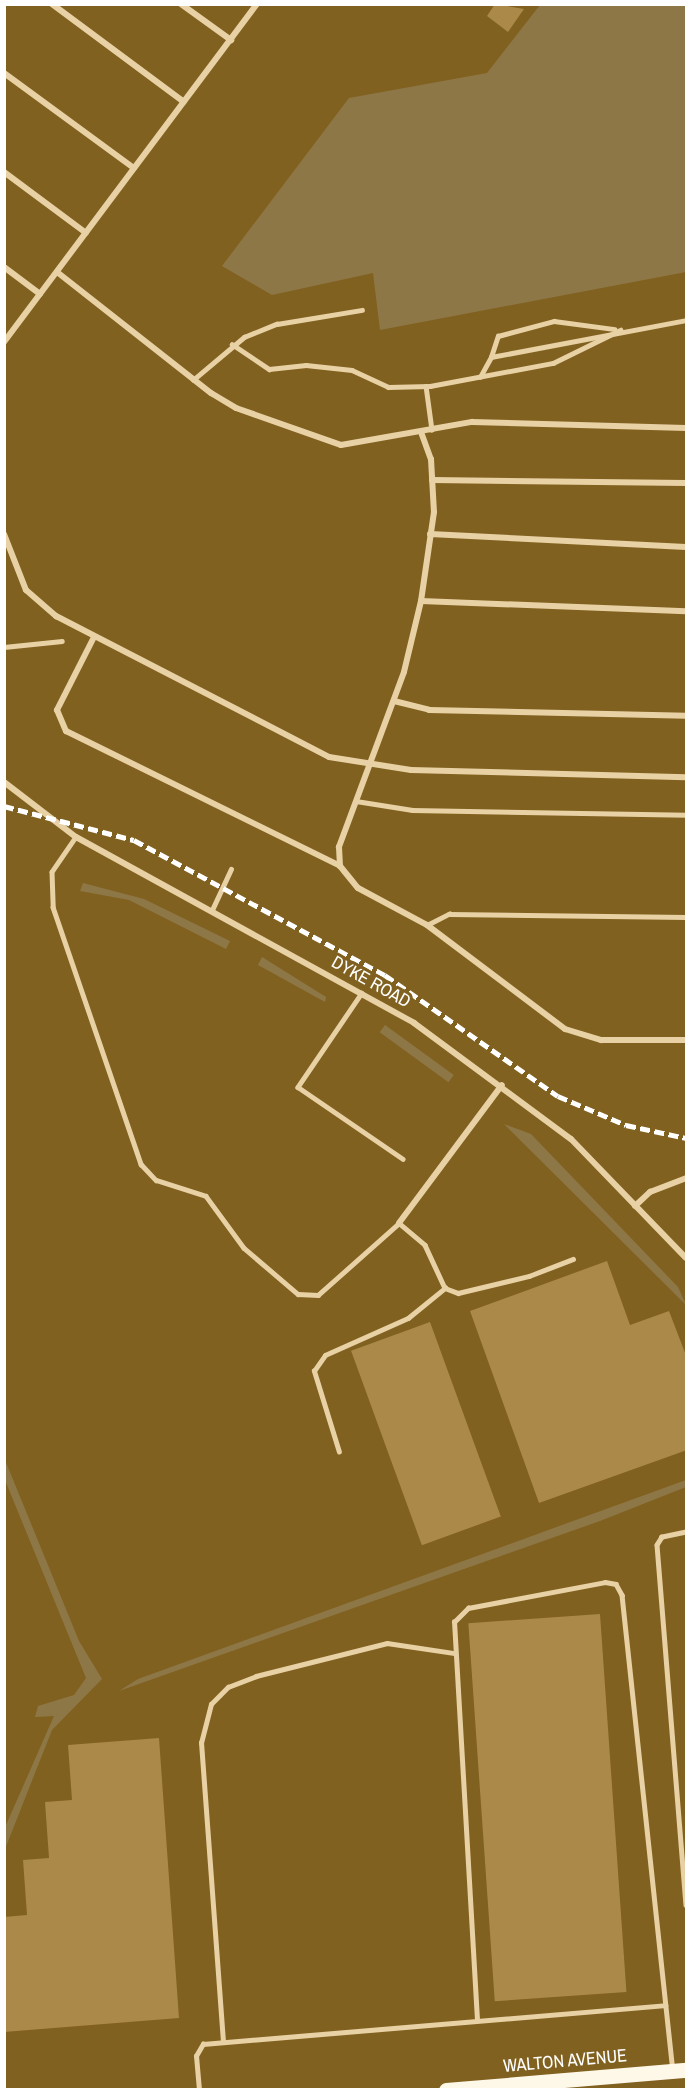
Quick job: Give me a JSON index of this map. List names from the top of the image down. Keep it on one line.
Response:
{"streets":{"main road":["WALTON AVENUE"],"street":["DYKE ROAD"]}}
